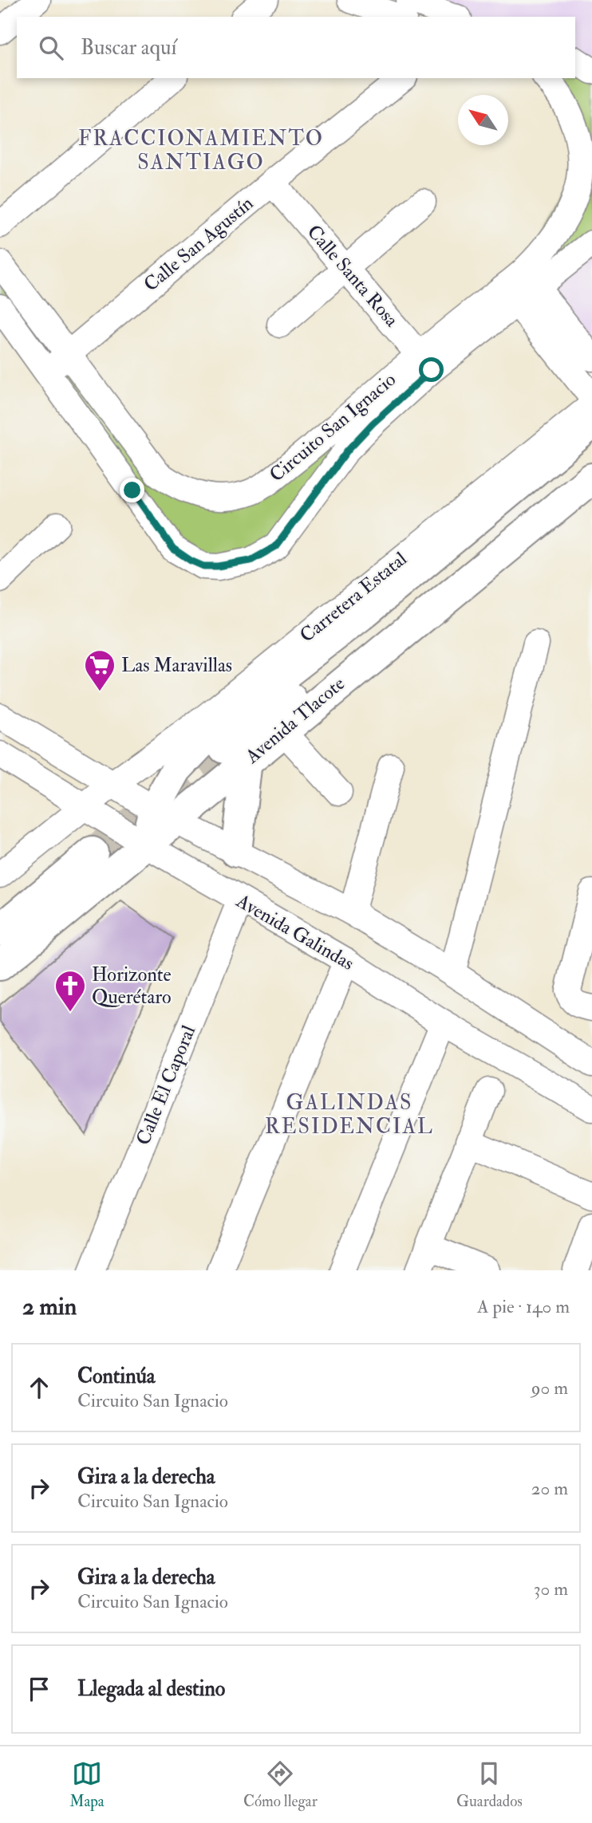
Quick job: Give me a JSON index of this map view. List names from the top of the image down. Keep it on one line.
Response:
{"streets":{"main road":["Avenida Tlacote"],"street":["Calle San Agustín","Calle Santa Rosa","Circuito San Ignacio","Carretera Estatal","Avenida Galindas","Calle El Caporal"]},"crossings":[["Calle San Agustín","Calle Santa Rosa"],["Calle San Agustín","Circuito San Ignacio"],["Calle Santa Rosa","Circuito San Ignacio"],["Carretera Estatal","Avenida Galindas"],["Avenida Tlacote","Avenida Galindas"],["Avenida Galindas","Calle El Caporal"]],"districts":["FRACCIONAMIENTO SANTIAGO","GALINDAS RESIDENCIAL"],"places":{"supermarket":["Las Maravillas"],"church":["Horizonte Querétaro"]},"north":"top left","page":{"search":"Buscar aquí","heading":["2 min","A pie · 140 m"],"list":[["Continúa","Circuito San Ignacio","90 m"],["Gira a la derecha","Circuito San Ignacio","20 m"],["Gira a la derecha","Circuito San Ignacio","30 m"],"Llegada al destino"],"nav":["Mapa","Cómo llegar","Guardados"]}}
